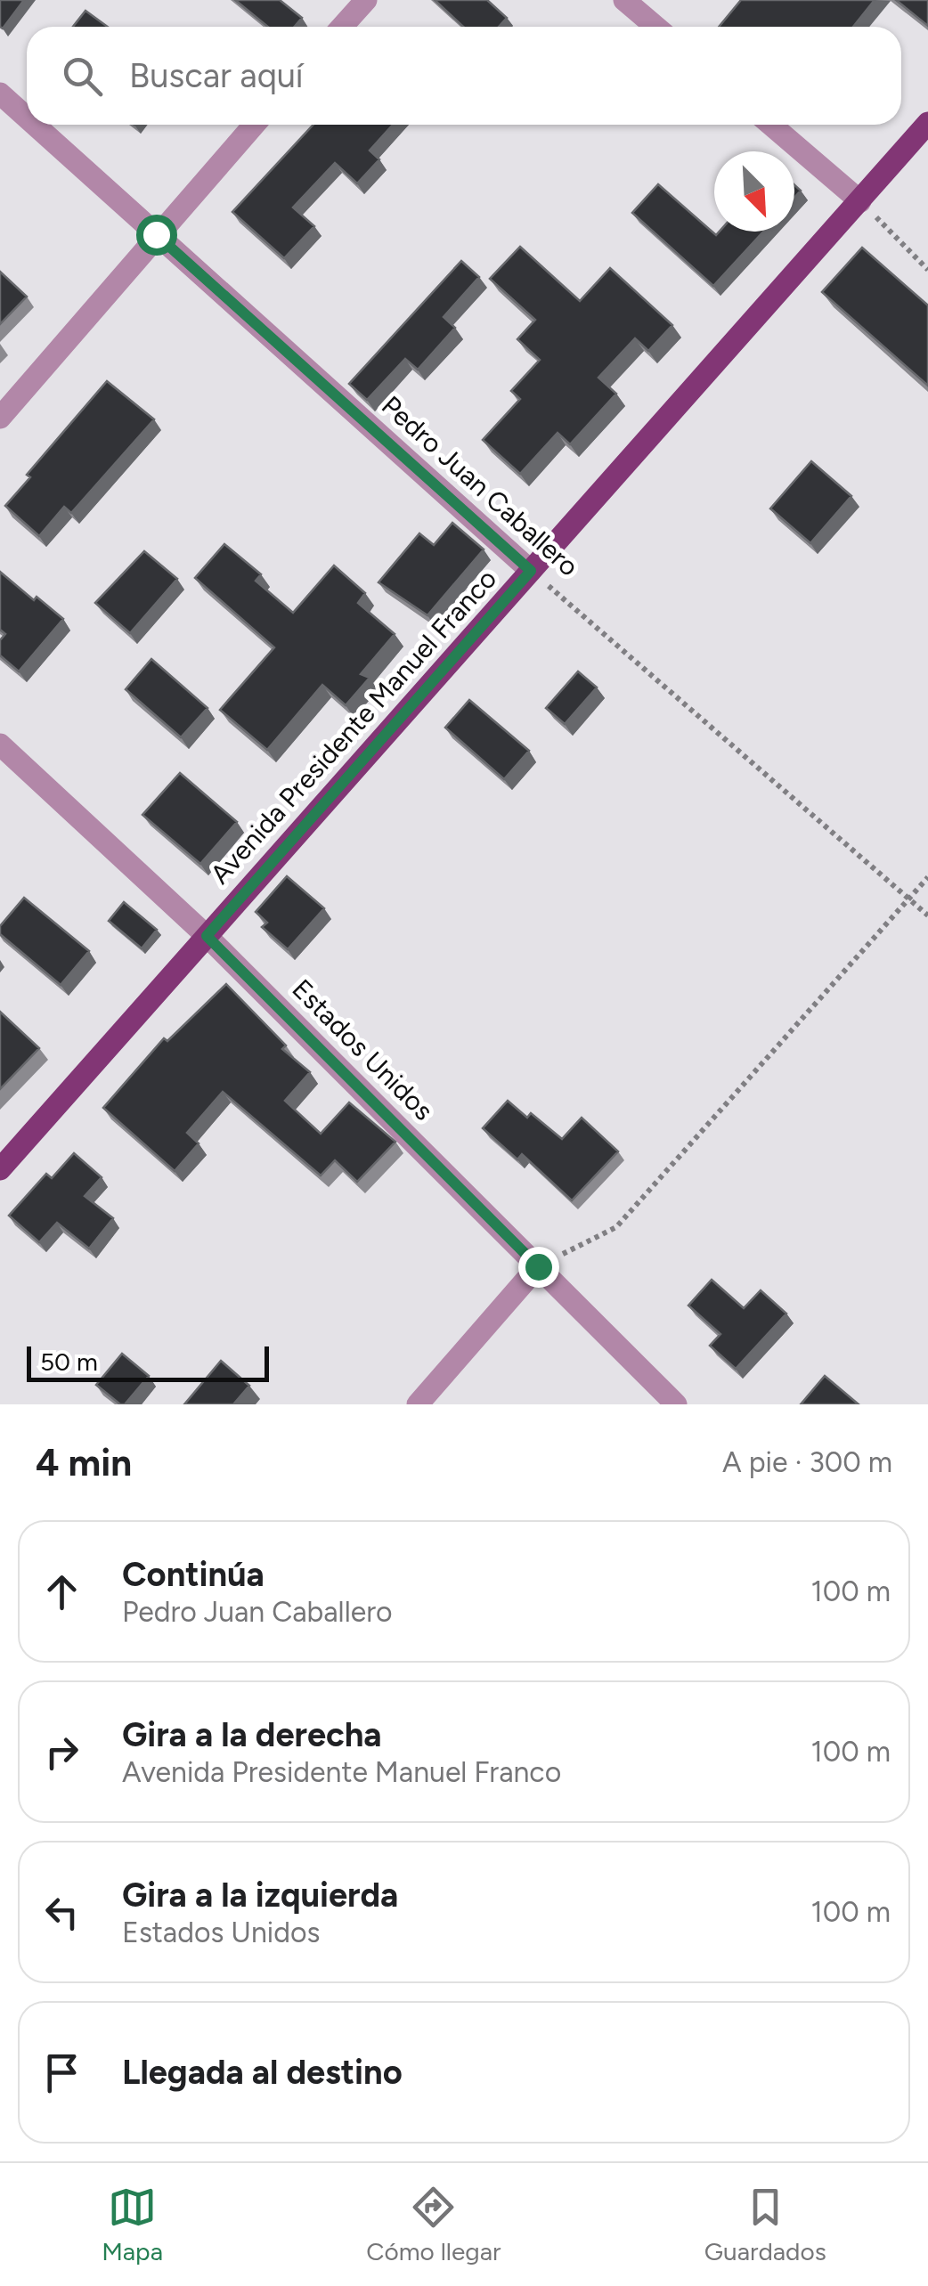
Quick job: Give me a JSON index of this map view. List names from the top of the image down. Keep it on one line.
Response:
{"streets":{"main road":["Avenida Presidente Manuel Franco"],"street":["Pedro Juan Caballero","Estados Unidos"]},"crossings":[["Pedro Juan Caballero","Avenida Presidente Manuel Franco"],["Avenida Presidente Manuel Franco","Estados Unidos"]],"scale_bar":"50 m","north":"bottom right","page":{"search":"Buscar aquí","scale":"50 m","heading":["4 min","A pie · 300 m"],"list":[["Continúa","Pedro Juan Caballero","100 m"],["Gira a la derecha","Avenida Presidente Manuel Franco","100 m"],["Gira a la izquierda","Estados Unidos","100 m"],"Llegada al destino"],"nav":["Mapa","Cómo llegar","Guardados"]}}
